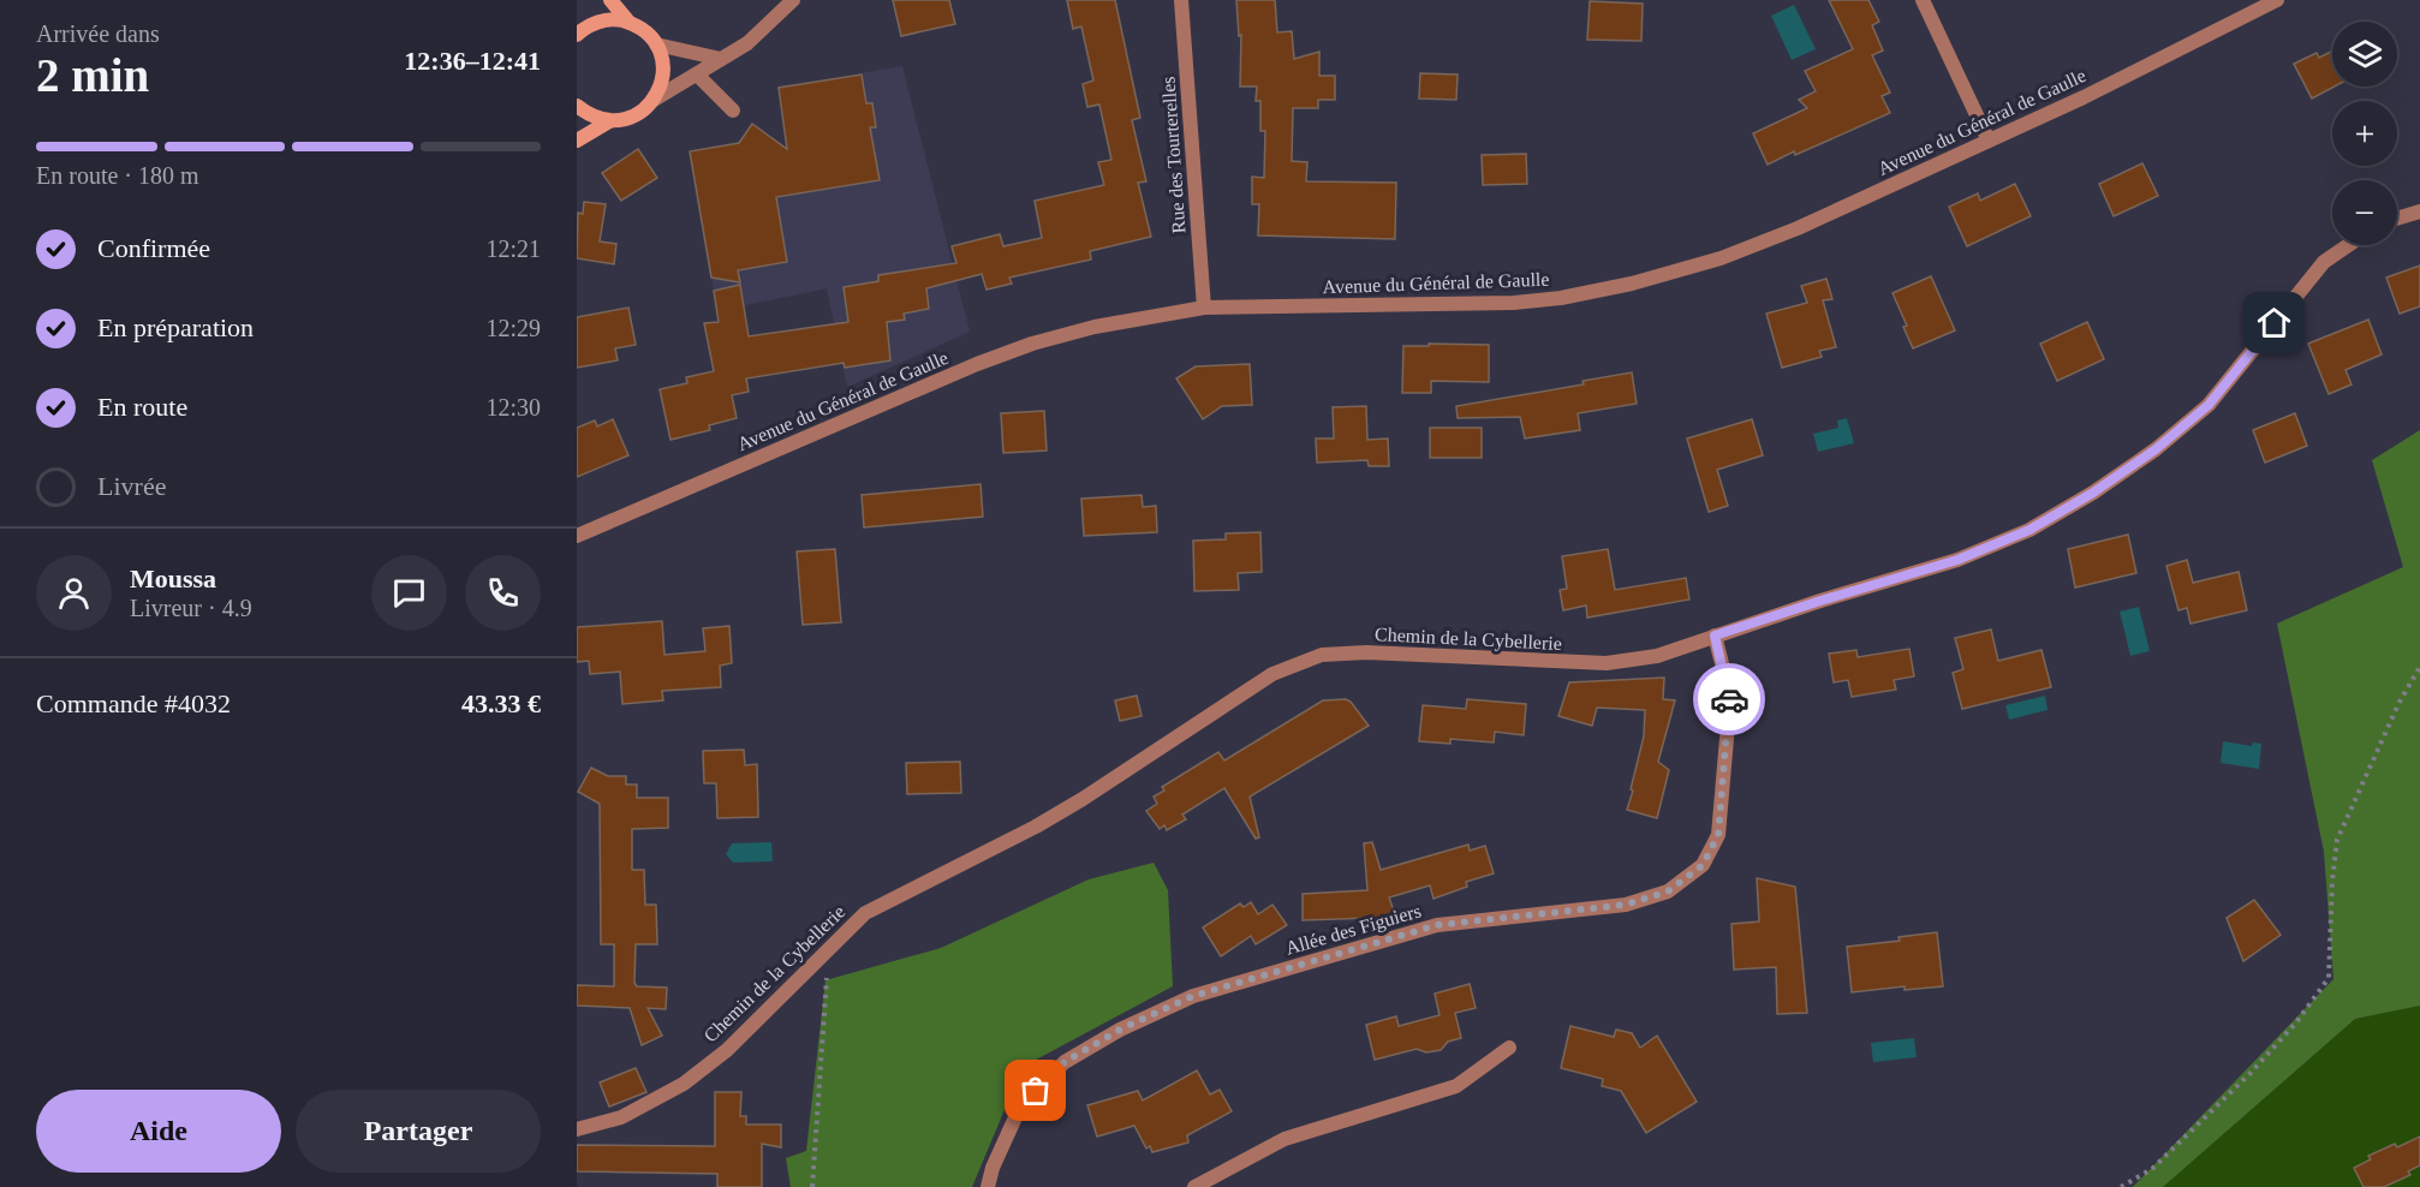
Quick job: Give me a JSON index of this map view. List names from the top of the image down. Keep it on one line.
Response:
{"streets":{"street":["Avenue du Général de Gaulle","Rue des Tourterelles","Chemin de la Cybellerie","Allée des Figuiers"]},"crossings":[["Avenue du Général de Gaulle","Rue des Tourterelles"],["Chemin de la Cybellerie","Allée des Figuiers"]],"page":{"heading":["2 min","Arrivée dans","12:36–12:41"],"panel":["Moussa","Livreur · 4.9","Commande #4032","43.33 €"],"map_buttons":["+","−"],"bar":"En route · 180 m","list":[["Confirmée","12:21"],["En préparation","12:29"],["En route","12:30"],"Livrée"],"buttons":["Aide","Partager"]}}
